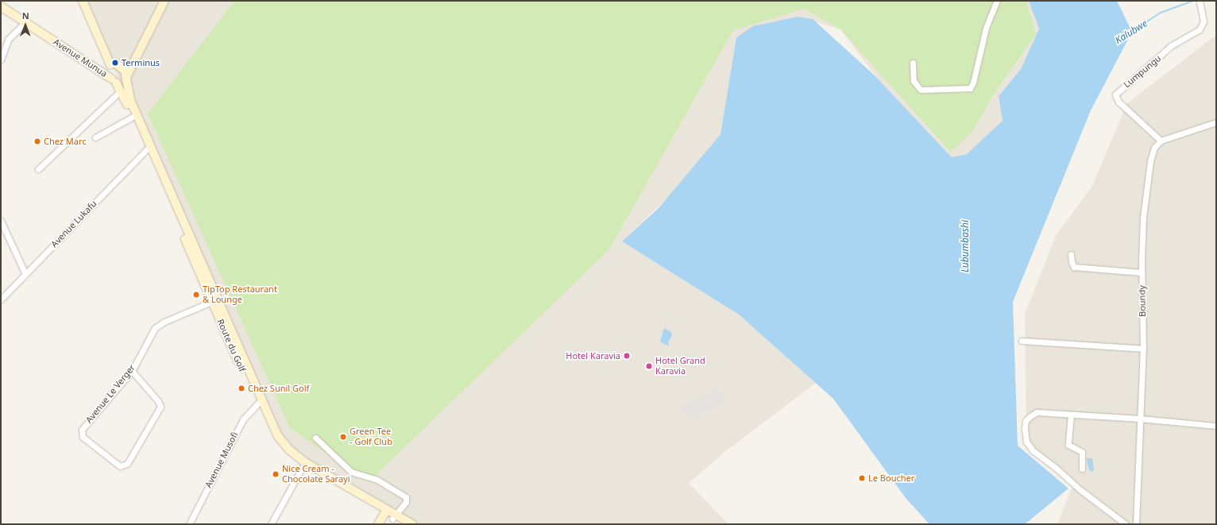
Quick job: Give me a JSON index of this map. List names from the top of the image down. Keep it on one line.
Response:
{"streets":{"main road":["Avenue Munua","Route du Golf"],"street":["Lumpungu","Avenue Lukafu","Boundy","Avenue Le Verger","Avenue Musofi"]},"crossings":[["Avenue Munua","Route du Golf"],["Lumpungu","Boundy"],["Avenue Lukafu","Route du Golf"],["Route du Golf","Avenue Le Verger"],["Route du Golf","Avenue Musofi"]],"water":["Kalubwe","Lubumbashi"],"places":["Terminus","Chez Marc","TipTop Restaurant & Lounge","Hotel Karavia","Hotel Grand Karavia","Chez Sunil Golf","Green Tee - Golf Club","Nice Cream - Chocolate Sarayi","Le Boucher"],"north":"top"}
